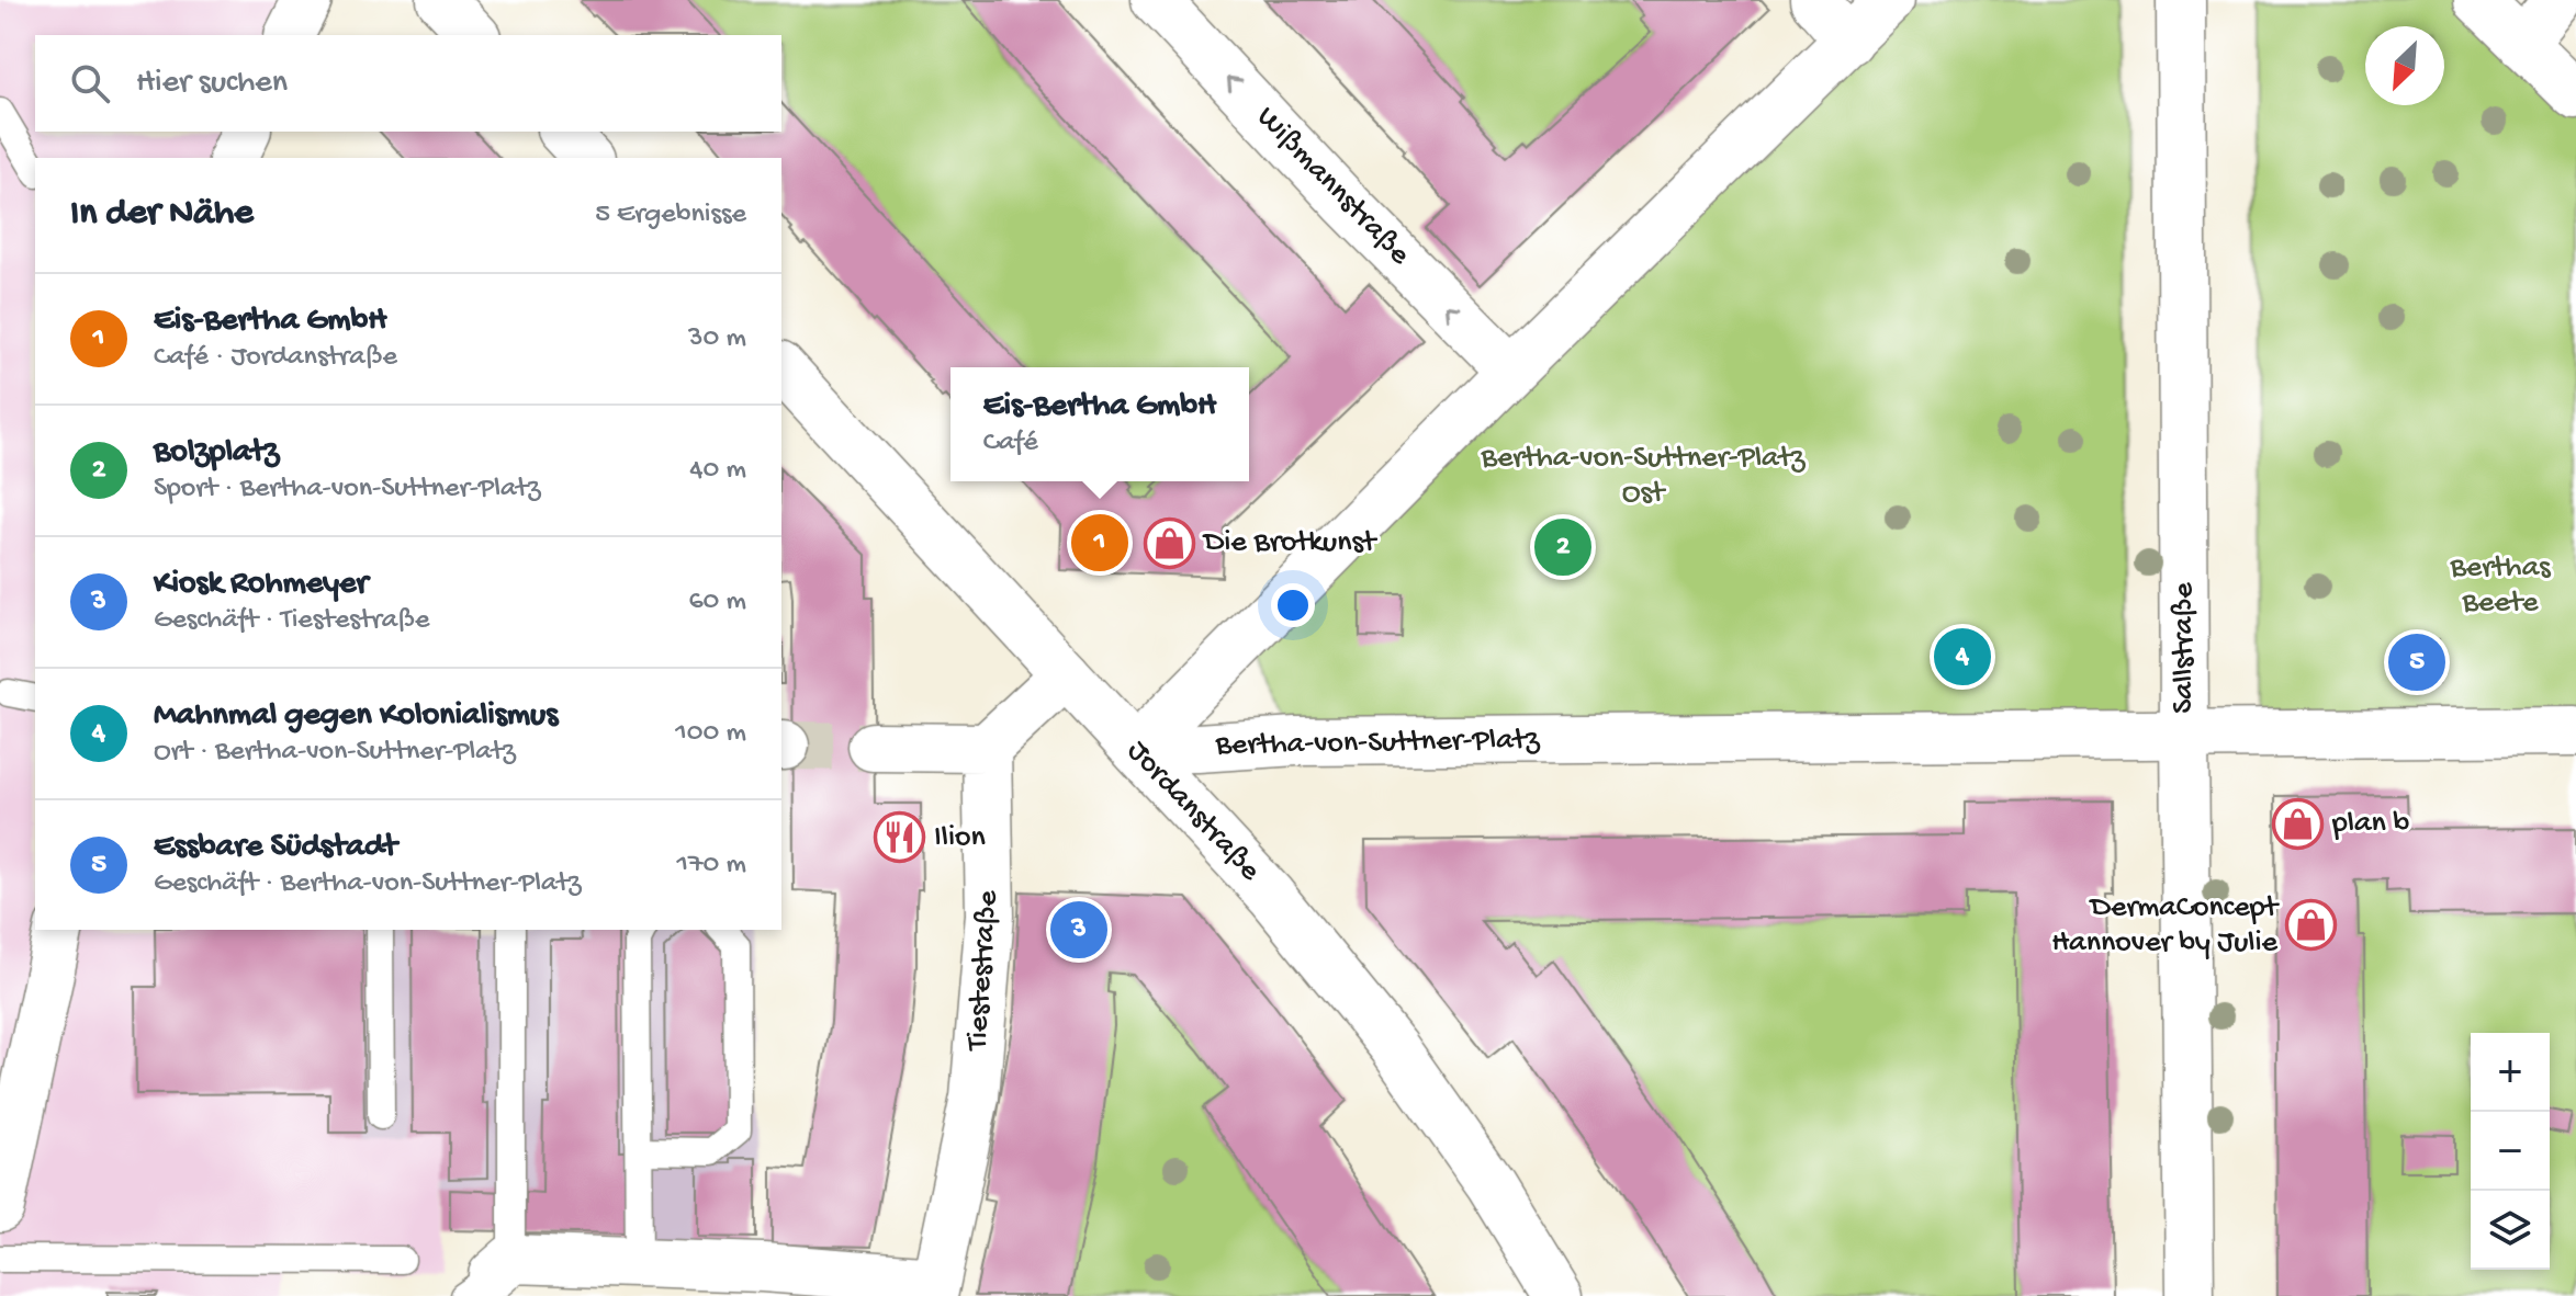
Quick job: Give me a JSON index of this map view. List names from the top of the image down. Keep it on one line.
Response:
{"streets":{"street":["Wißmannstraße","Sallstraße","Bertha-von-Suttner-Platz","Jordanstraße","Tiestestraße"]},"crossings":[["Wißmannstraße","Bertha-von-Suttner-Platz"],["Sallstraße","Bertha-von-Suttner-Platz"],["Bertha-von-Suttner-Platz","Jordanstraße"]],"one_way":["Wißmannstraße"],"parks":["Bertha-von-Suttner-Platz Ost","Berthas Beete"],"places":{"shop":["Die Brotkunst","plan b","DermaConcept Hannover by Julie"],"restaurant":["Ilion"]},"north":"bottom left","page":{"search":"Hier suchen","heading":["In der Nähe","5 Ergebnisse"],"list":[{"mark":"1","name":"Eis-Bertha GmbH","note":"Café · Jordanstraße","value":"30 m"},{"mark":"2","name":"Bolzplatz","note":"Sport · Bertha-von-Suttner-Platz","value":"40 m"},{"mark":"3","name":"Kiosk Rohmeyer","note":"Geschäft · Tiestestraße","value":"60 m"},{"mark":"4","name":"Mahnmal gegen Kolonialismus","note":"Ort · Bertha-von-Suttner-Platz","value":"100 m"},{"mark":"5","name":"Essbare Südstadt","note":"Geschäft · Bertha-von-Suttner-Platz","value":"170 m"}],"popup":["Eis-Bertha GmbH","Café"],"pins":["1","2","4","5","3"],"map_buttons":["+","−"]}}
